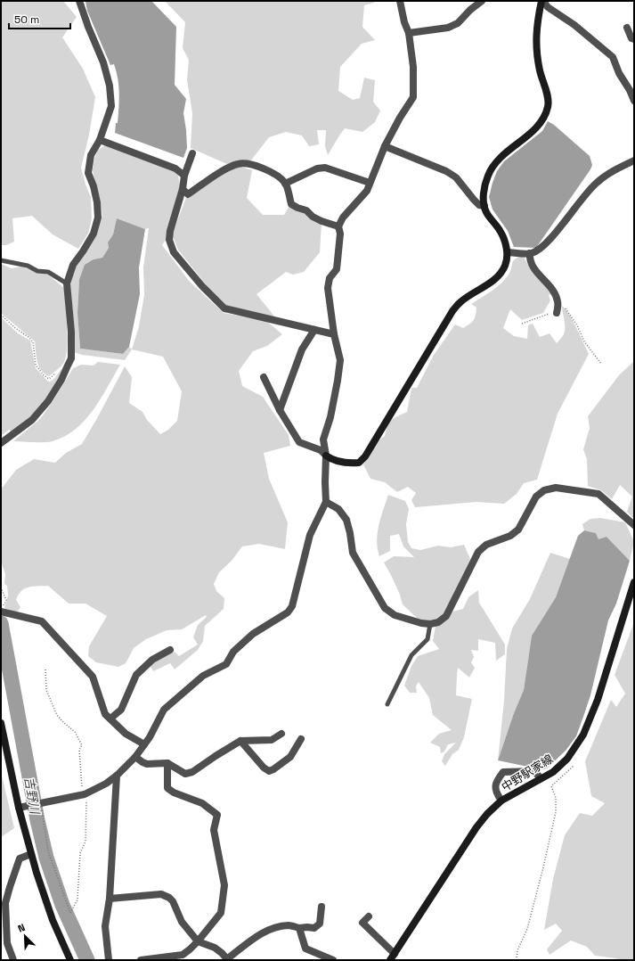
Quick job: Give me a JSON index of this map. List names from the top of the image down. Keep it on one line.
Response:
{"streets":{"street":["中野駅家線"]},"water":["吉野川"],"scale_bar":"50 m","north":"top left"}
